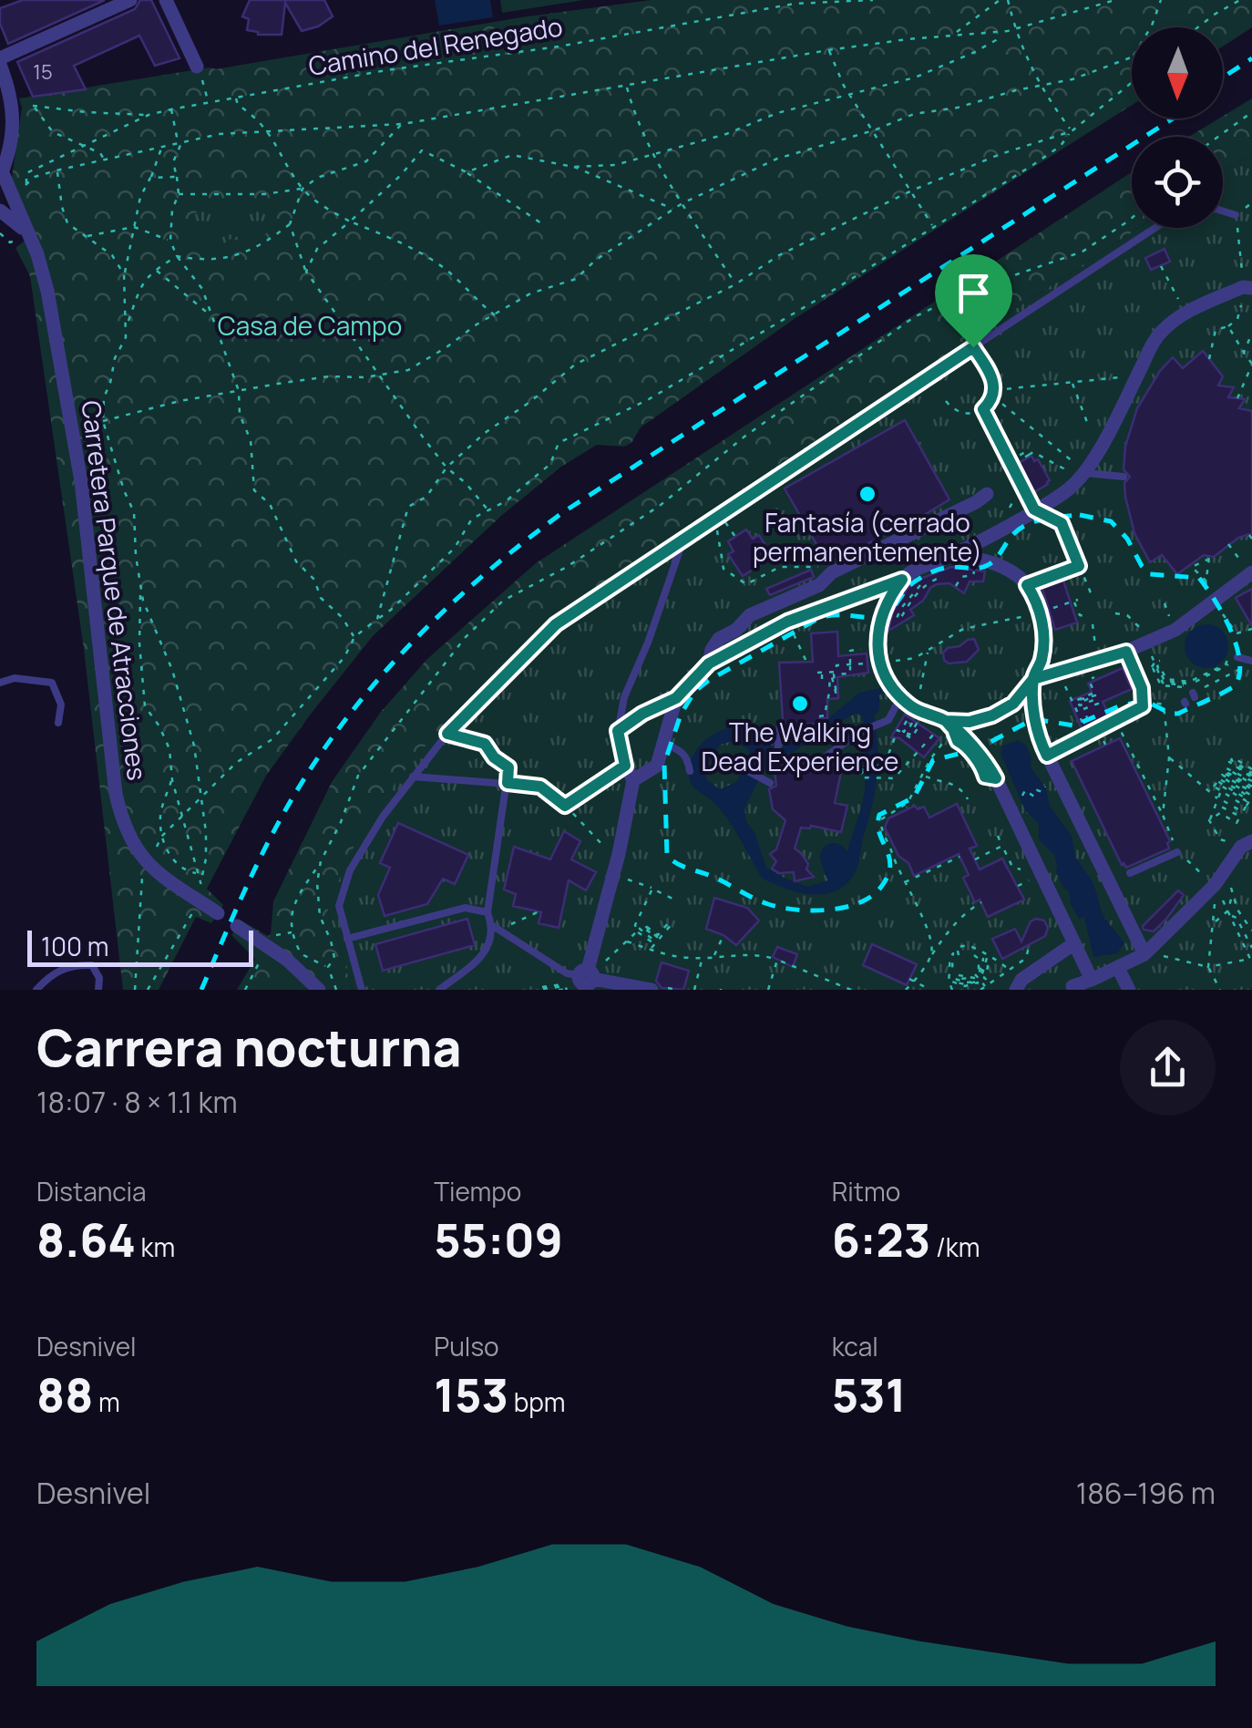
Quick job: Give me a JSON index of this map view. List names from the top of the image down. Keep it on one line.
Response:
{"streets":{"street":["Carretera Parque de Atracciones"],"path":["Camino del Renegado"]},"parks":["Casa de Campo"],"places":["Fantasía (cerrado permanentemente)","The Walking Dead Experience"],"house_numbers":["15"],"scale_bar":"100 m","north":"bottom","page":{"scale":"100 m","heading":["Carrera nocturna","18:07 · 8 × 1.1 km"],"stats":[["Distancia","8.64 km"],["Tiempo","55:09"],["Ritmo","6:23 /km"],["Desnivel","88 m"],["Pulso","153 bpm"],["kcal","531"]],"chart":["Desnivel","186–196 m"]}}
